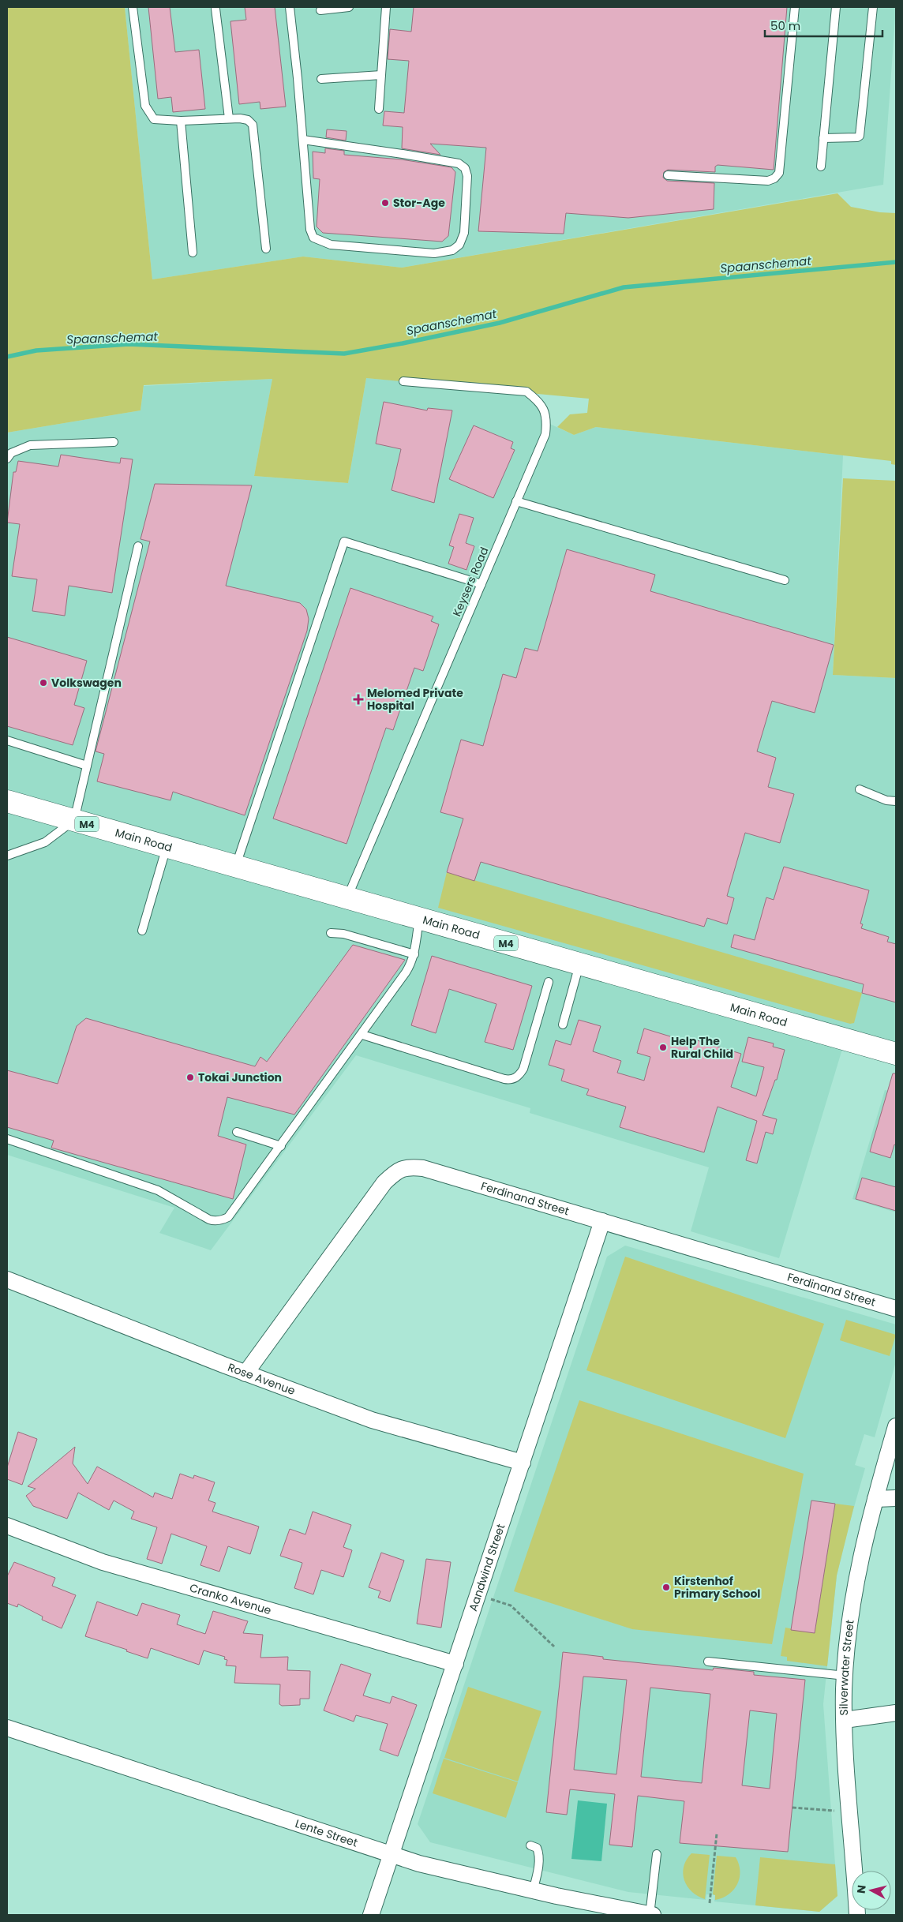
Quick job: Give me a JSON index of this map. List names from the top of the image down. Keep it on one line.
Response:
{"streets":{"main road":["M4","Main Road"],"street":["Ferdinand Street","Rose Avenue","Aandwind Street","Cranko Avenue","Silverwater Street","Lente Street"],"lane":["Keysers Road"]},"crossings":[["Keysers Road","Main Road"],["Ferdinand Street","Rose Avenue"],["Ferdinand Street","Aandwind Street"],["Rose Avenue","Aandwind Street"],["Aandwind Street","Cranko Avenue"],["Aandwind Street","Lente Street"]],"water":["Spaanschemat"],"places":{"other":["Stor-Age","Volkswagen","Help The Rural Child","Tokai Junction","Kirstenhof Primary School"],"health":["Melomed Private Hospital"]},"scale_bar":"50 m","north":"left"}
